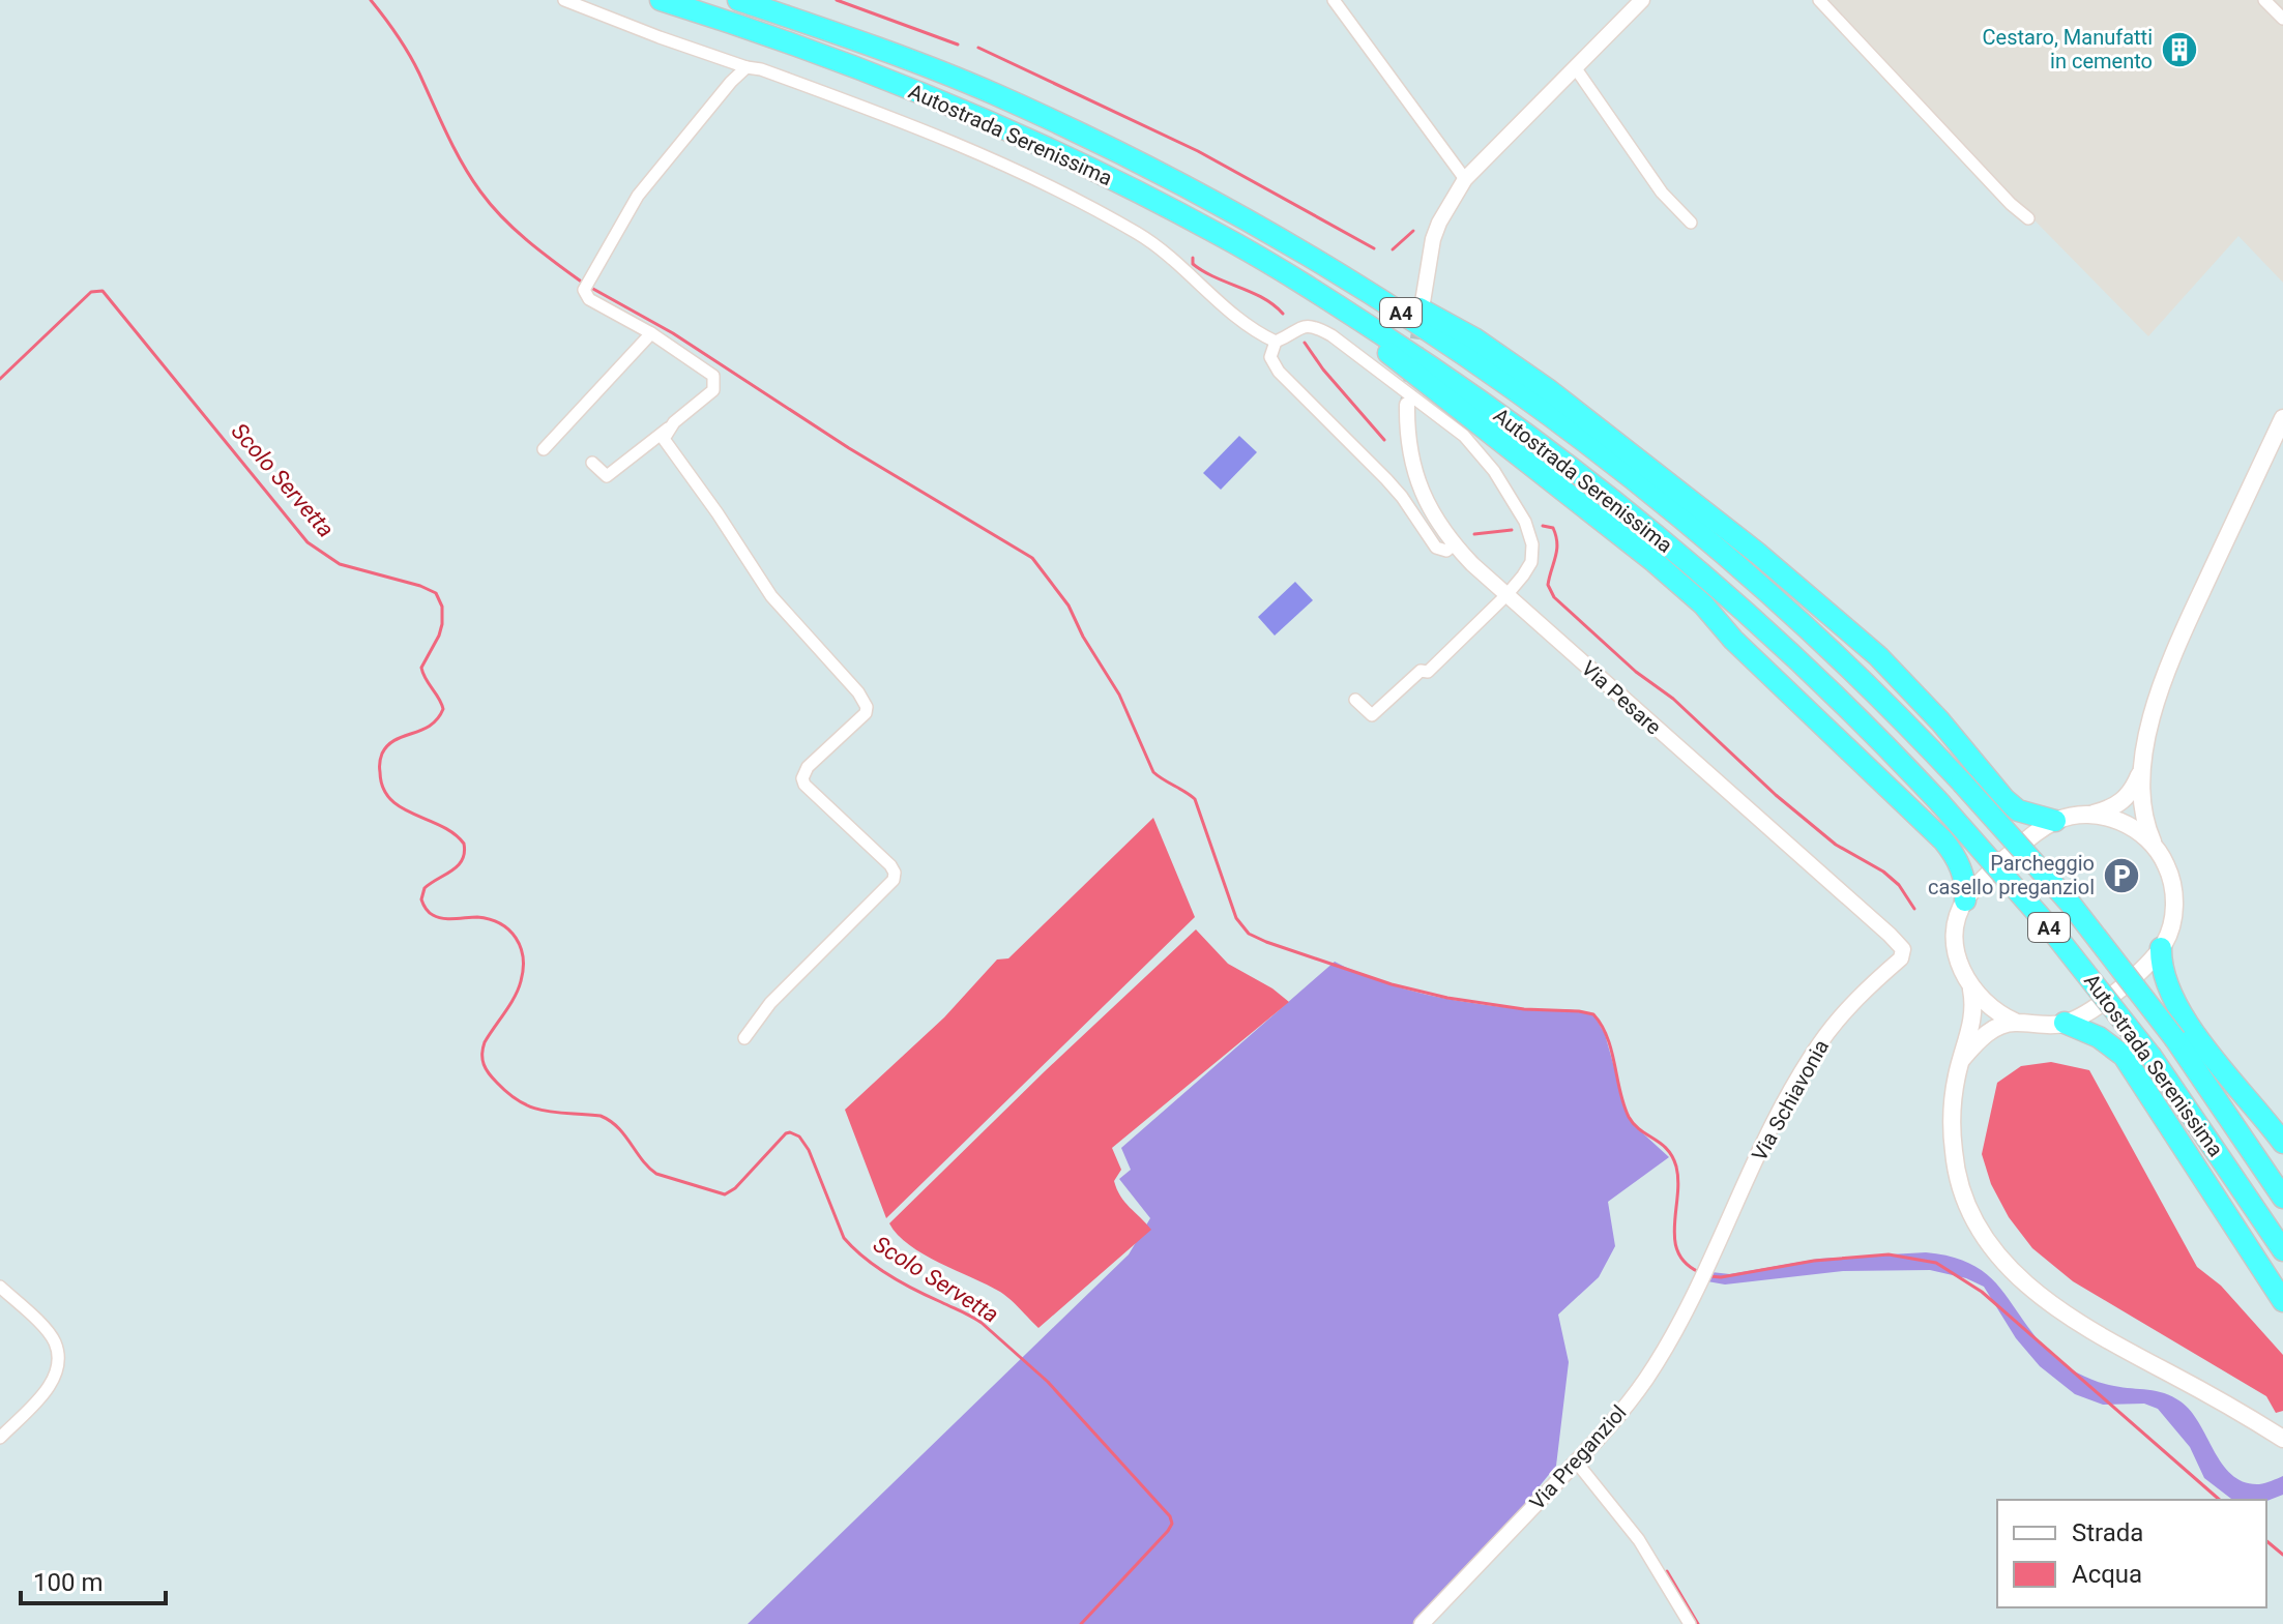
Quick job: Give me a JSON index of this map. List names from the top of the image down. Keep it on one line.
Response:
{"streets":{"highway":["Autostrada Serenissima","A4"],"street":["Via Pesare","Via Schiavonia","Via Preganziol"]},"crossings":[["Via Pesare","Via Schiavonia"],["Via Schiavonia","Via Preganziol"]],"water":["Scolo Servetta"],"places":{"building":["Cestaro, Manufatti in cemento"],"parking":["Parcheggio casello preganziol"]},"legend":["Strada","Acqua"],"scale_bar":"100 m"}
